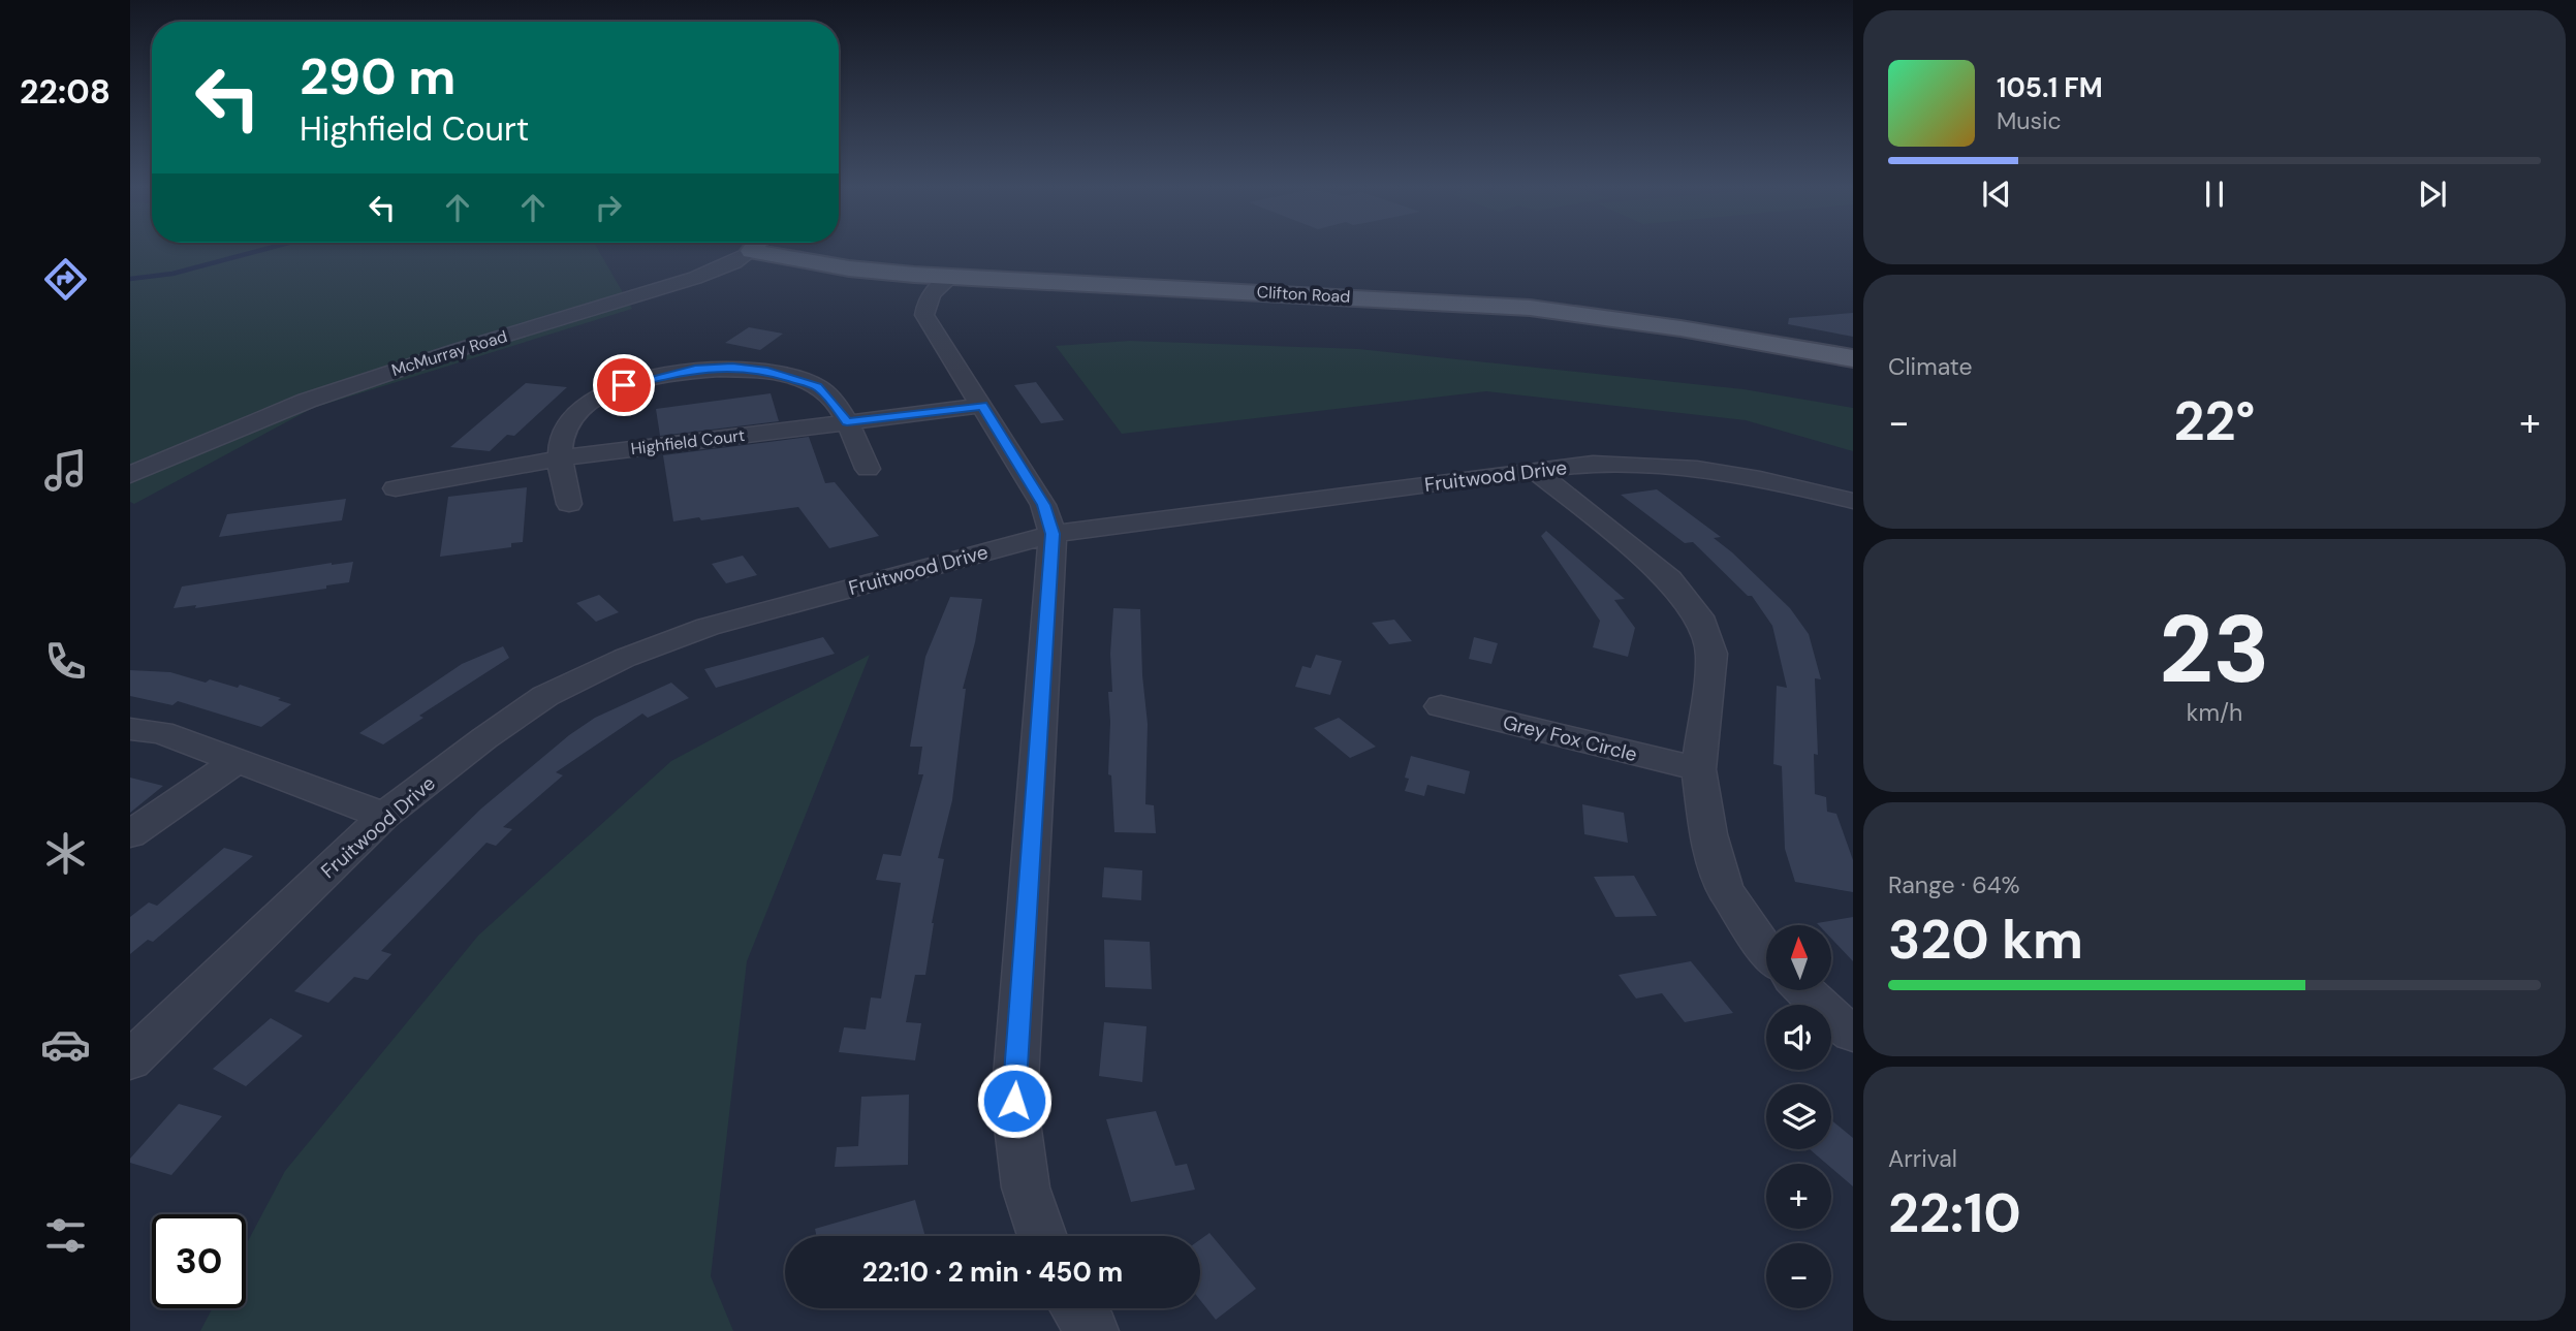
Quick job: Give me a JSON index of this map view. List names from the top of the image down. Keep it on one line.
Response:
{"streets":{"main road":["Clifton Road"],"street":["McMurray Road","Highfield Court","Fruitwood Drive","Grey Fox Circle"]},"north":"top","page":{"tabs":"22:08","turn":["290 m","Highfield Court"],"song":["105.1 FM","Music"],"tile":["Climate",["23","km/h"],["Range · 64%","320 km"],["Arrival","22:10"]],"heat":["−","22°","+"],"map_buttons":["+","−"],"limit":"30","trip":"22:10 · 2 min · 450 m"}}
